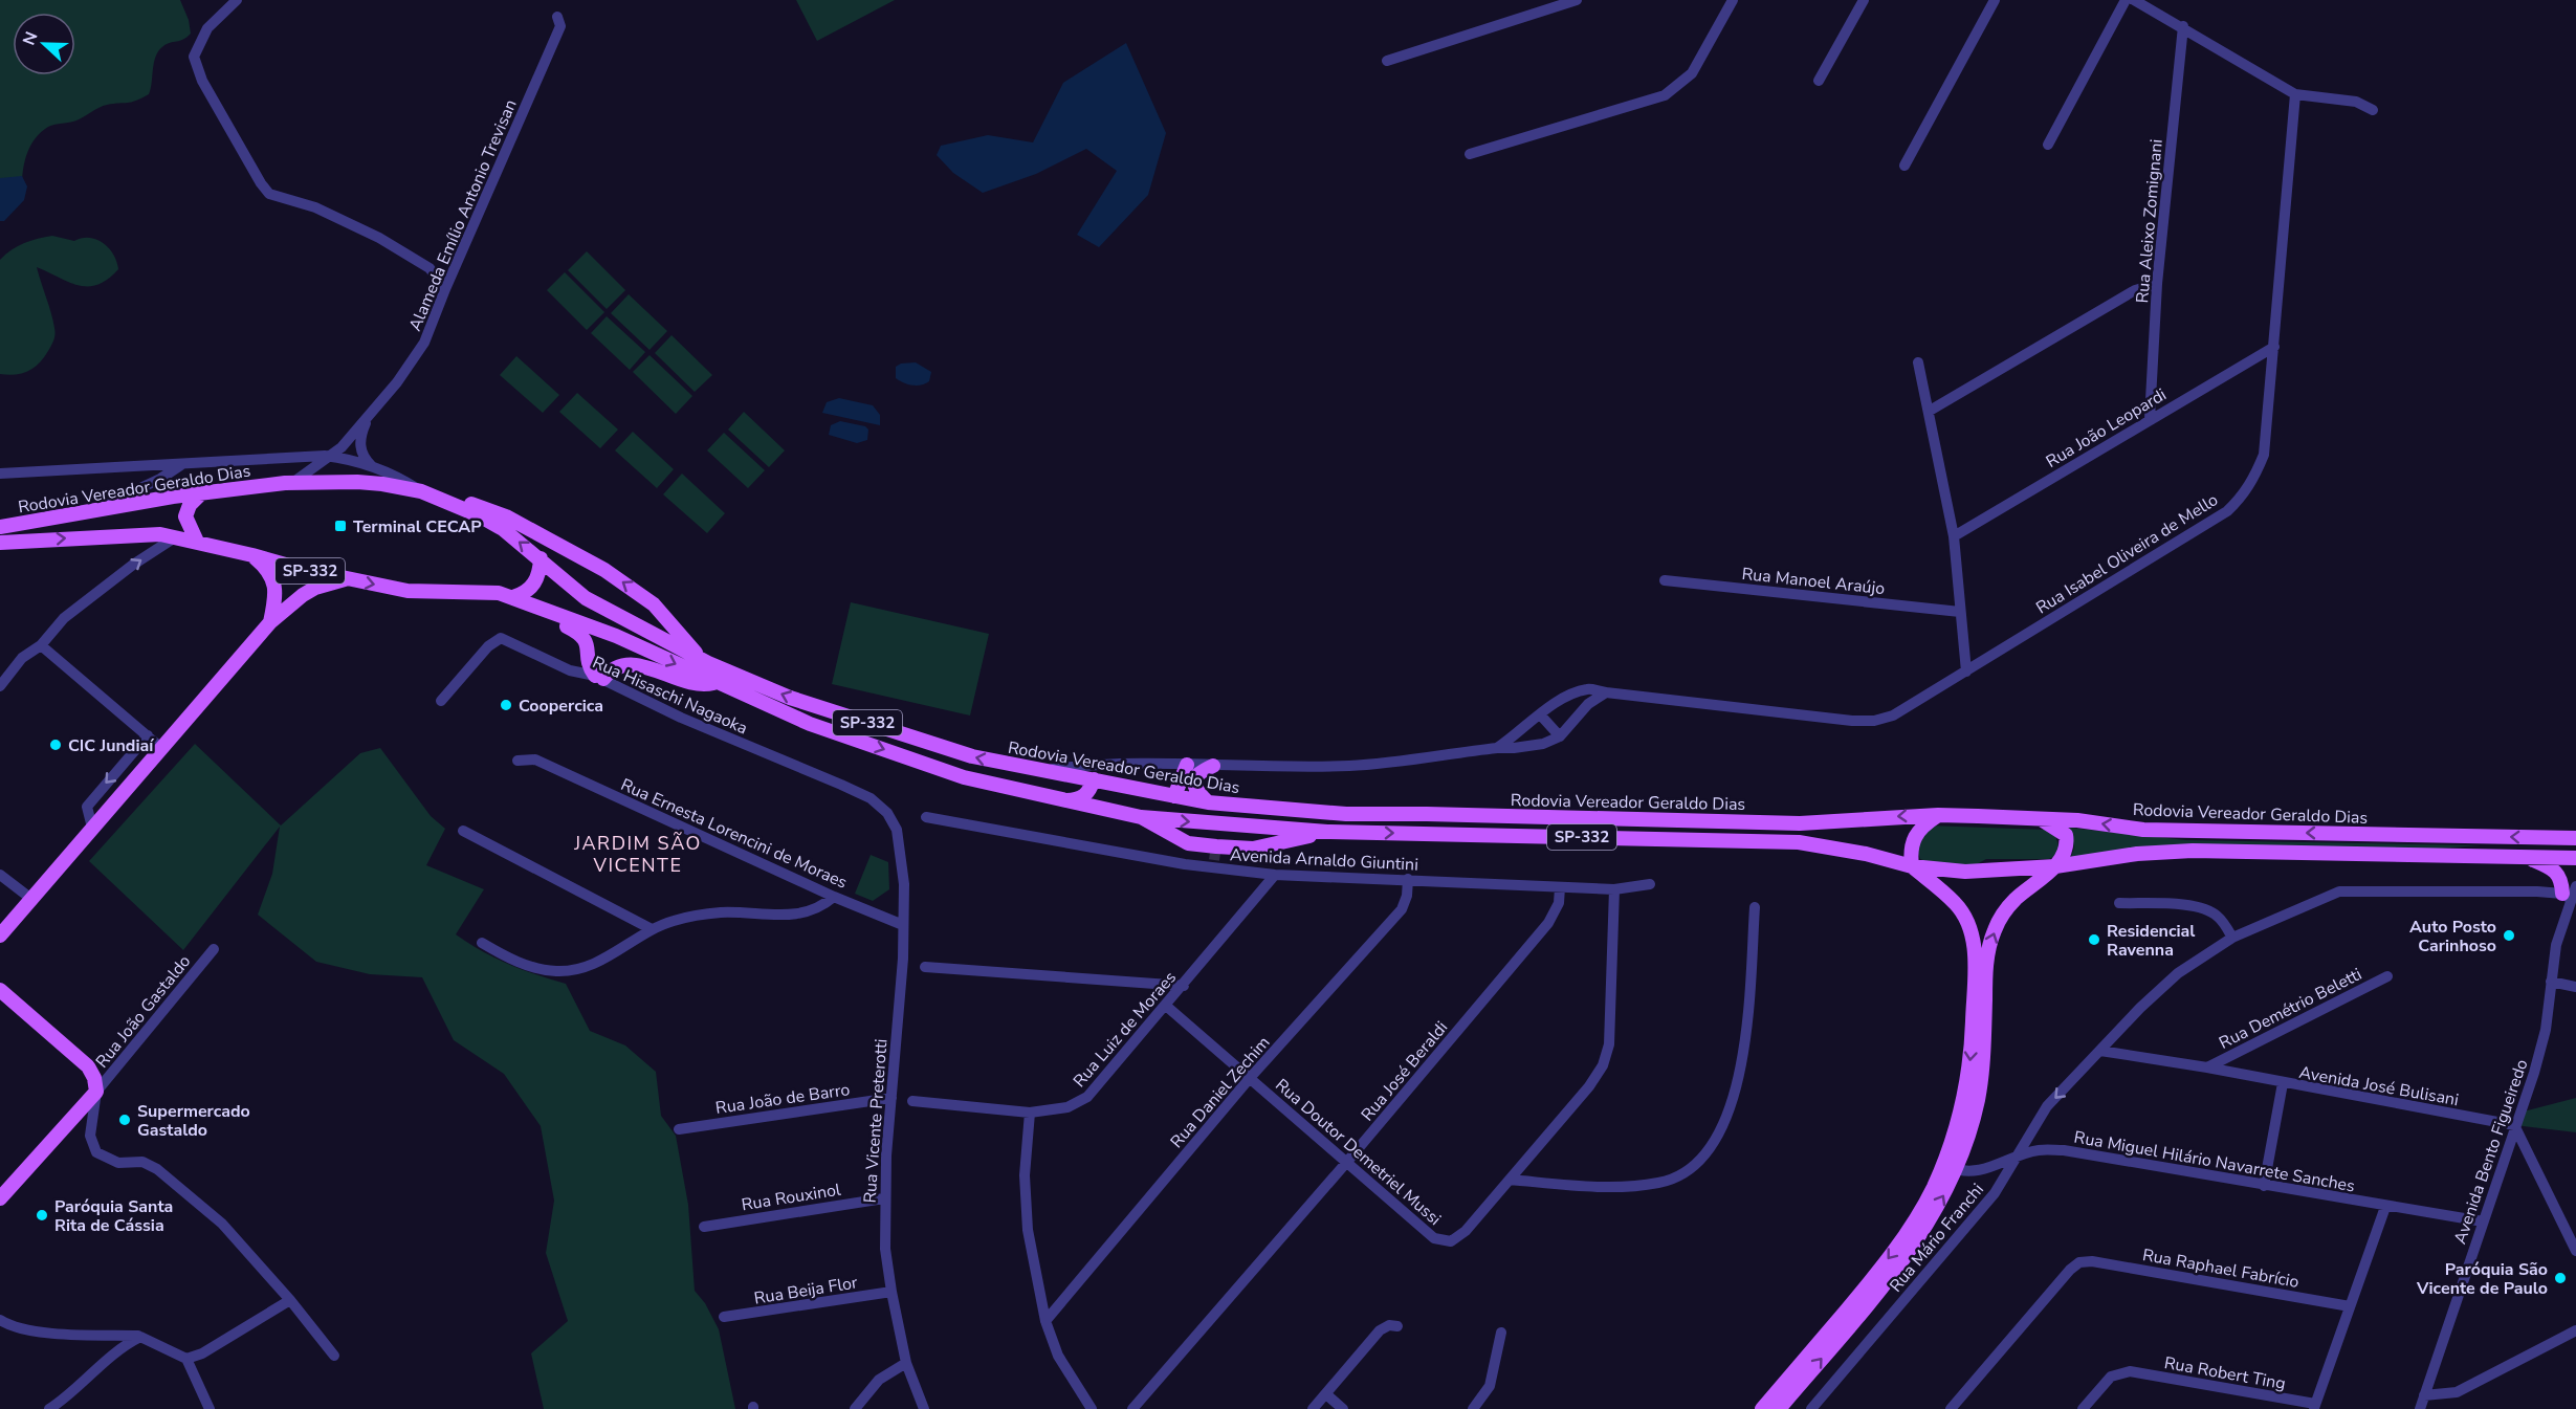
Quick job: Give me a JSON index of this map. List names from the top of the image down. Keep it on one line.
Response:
{"streets":{"main road":["Rodovia Vereador Geraldo Dias","SP-332"],"street":["Alameda Emílio Antonio Trevisan","Rua Aleixo Zomignani","Rua João Leopardi","Rua Isabel Oliveira de Mello","Rua Manoel Araújo","Rua Hisaschi Nagaoka","Rua Ernesta Lorencini de Moraes","Avenida Arnaldo Giuntini","Rua Demétrio Beletti","Rua João Gastaldo","Rua Luiz de Moraes","Rua José Beraldi","Avenida José Bulisani","Rua Daniel Zechim","Rua João de Barro","Rua Vicente Preterotti","Rua Doutor Demetriel Mussi","Avenida Bento Figueiredo","Rua Miguel Hilário Navarrete Sanches","Rua Rouxinol","Rua Mário Franchi","Rua Raphael Fabrício","Rua Beija Flor","Rua Robert Ting"]},"crossings":[["Rua Aleixo Zomignani","Rua João Leopardi"],["Rua João Leopardi","Rua Isabel Oliveira de Mello"],["Rua Hisaschi Nagaoka","Rua Vicente Preterotti"],["Rua Ernesta Lorencini de Moraes","Rua Vicente Preterotti"],["Avenida Arnaldo Giuntini","Rua Luiz de Moraes"],["Avenida Arnaldo Giuntini","Rua José Beraldi"],["Avenida Arnaldo Giuntini","Rua Daniel Zechim"],["Avenida Arnaldo Giuntini","Rua Doutor Demetriel Mussi"],["Rua Demétrio Beletti","Avenida José Bulisani"],["Rua Luiz de Moraes","Rua Doutor Demetriel Mussi"],["Rua José Beraldi","Rua Doutor Demetriel Mussi"],["Avenida José Bulisani","Avenida Bento Figueiredo"],["Avenida José Bulisani","Rua Mário Franchi"],["Rua Daniel Zechim","Rua Doutor Demetriel Mussi"],["Rua João de Barro","Rua Vicente Preterotti"],["Rua Vicente Preterotti","Rua Rouxinol"],["Rua Vicente Preterotti","Rua Beija Flor"],["Avenida Bento Figueiredo","Rua Miguel Hilário Navarrete Sanches"],["Avenida Bento Figueiredo","Rua Mário Franchi"],["Rua Miguel Hilário Navarrete Sanches","Rua Mário Franchi"]],"districts":["JARDIM SÃO VICENTE"],"places":{"transit":["Terminal CECAP"],"other":["Coopercica","CIC Jundiaí","Auto Posto Carinhoso","Residencial Ravenna","Supermercado Gastaldo","Paróquia Santa Rita de Cássia","Paróquia São Vicente de Paulo"]},"north":"left"}
